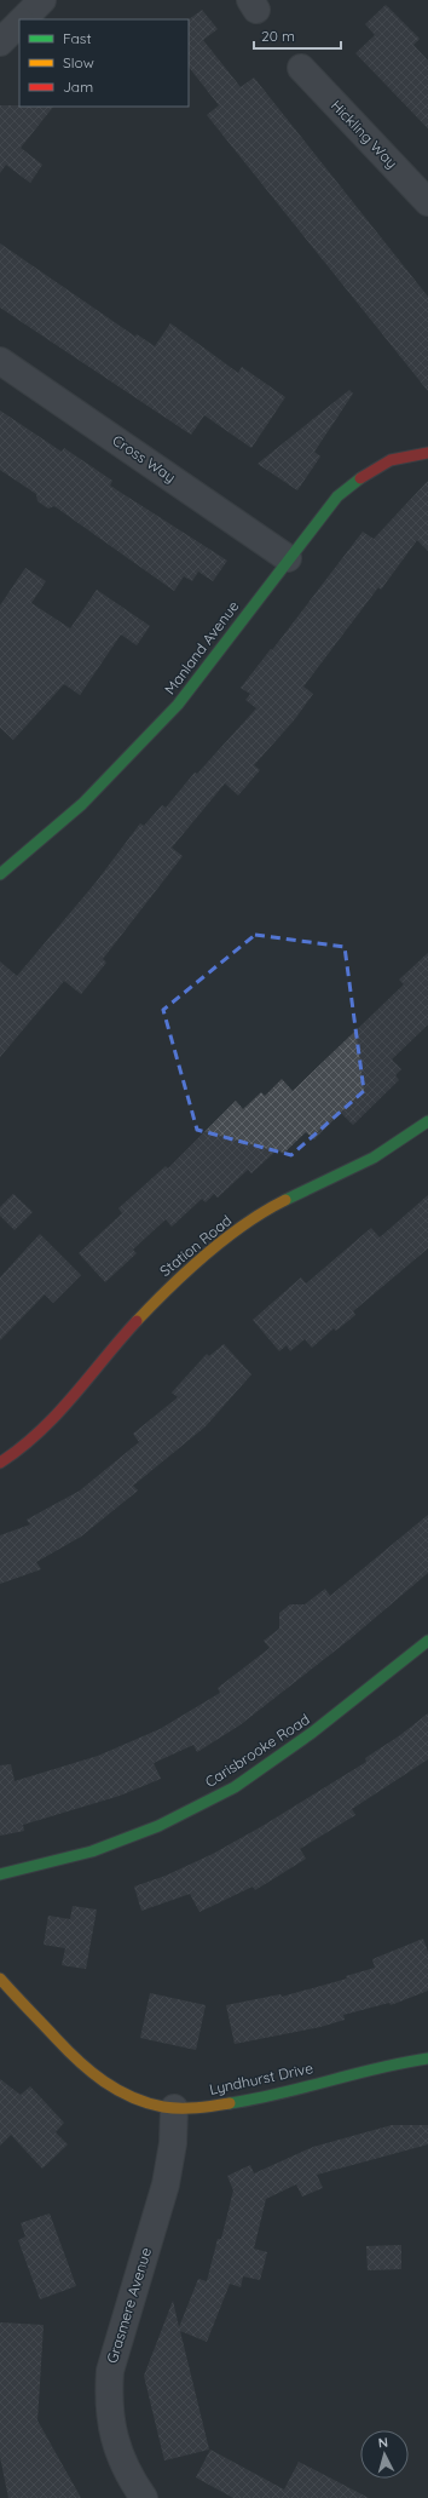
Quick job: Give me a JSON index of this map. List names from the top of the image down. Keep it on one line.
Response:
{"streets":{"street":["Hickling Way","Cross Way","Manland Avenue","Station Road","Carisbrooke Road","Lyndhurst Drive","Grasmere Avenue"]},"crossings":[["Cross Way","Manland Avenue"],["Lyndhurst Drive","Grasmere Avenue"]],"legend":["Fast","Slow","Jam"],"scale_bar":"20 m","north":"top"}
